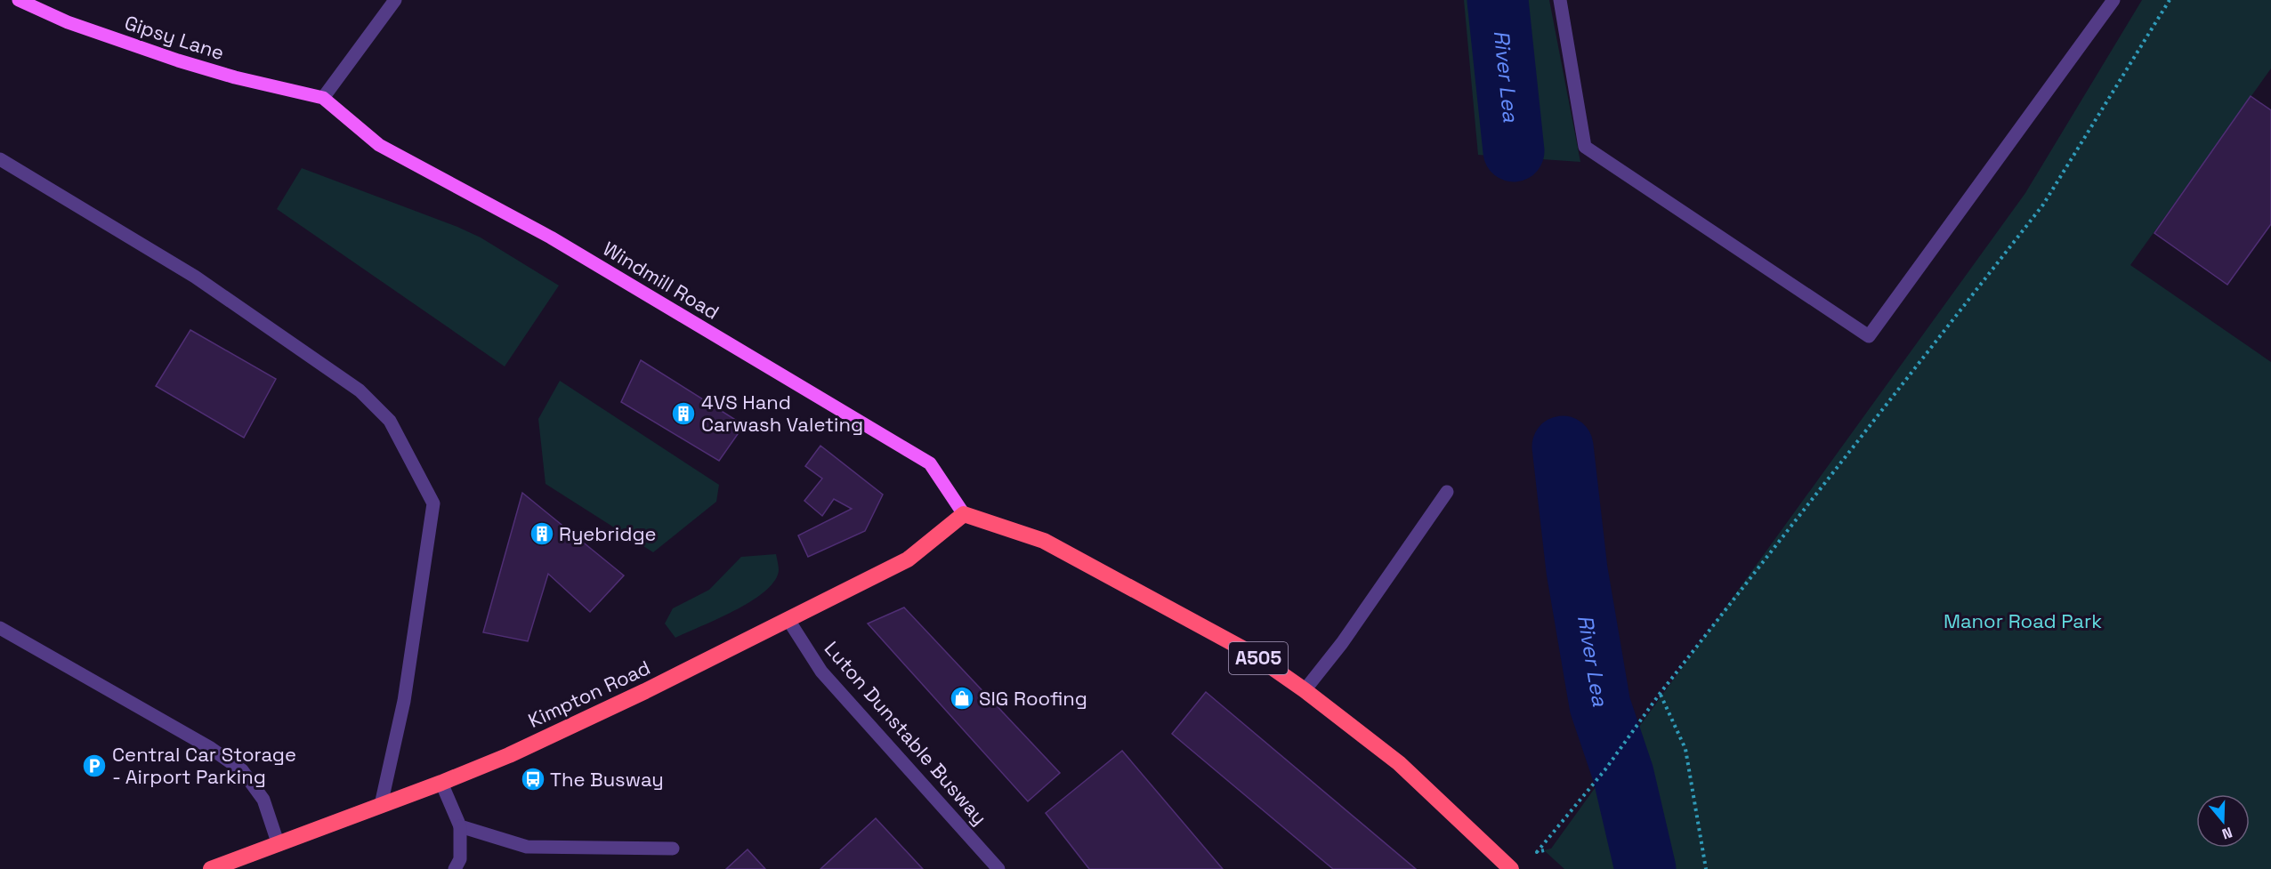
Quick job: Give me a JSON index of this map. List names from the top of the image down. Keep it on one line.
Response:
{"streets":{"highway":["A505","Kimpton Road"],"main road":["Gipsy Lane","Windmill Road"],"street":["Luton Dunstable Busway"]},"crossings":[["Gipsy Lane","Windmill Road"],["Windmill Road","A505"],["Windmill Road","Kimpton Road"],["A505","Kimpton Road"],["Kimpton Road","Luton Dunstable Busway"]],"water":["River Lea"],"parks":["Manor Road Park"],"places":{"building":["4VS Hand Carwash Valeting","Ryebridge"],"shop":["SIG Roofing"],"parking":["Central Car Storage - Airport Parking"],"bus stop":["The Busway"]},"north":"bottom"}
